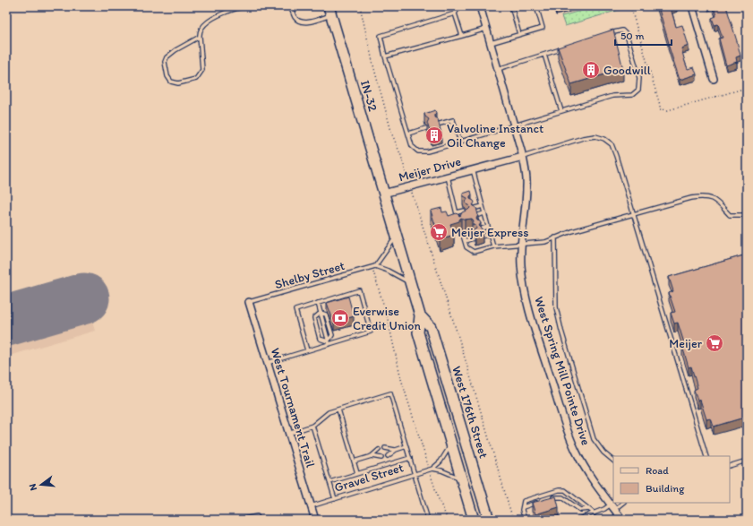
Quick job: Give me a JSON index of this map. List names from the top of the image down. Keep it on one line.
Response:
{"streets":{"main road":["IN-32","West 176th Street"],"street":["Meijer Drive","West Spring Mill Pointe Drive","West Tournament Trail"],"lane":["Shelby Street","Gravel Street"]},"crossings":[["IN-32","Meijer Drive"],["IN-32","West 176th Street"],["Meijer Drive","West Spring Mill Pointe Drive"],["Meijer Drive","West 176th Street"],["Shelby Street","West Tournament Trail"],["West Tournament Trail","Gravel Street"],["West 176th Street","Gravel Street"]],"places":{"building":["Goodwill","Valvoline Instanct Oil Change"],"supermarket":["Meijer Express","Meijer"],"bank":["Everwise Credit Union"]},"legend":["Road","Building"],"scale_bar":"50 m","north":"left"}
